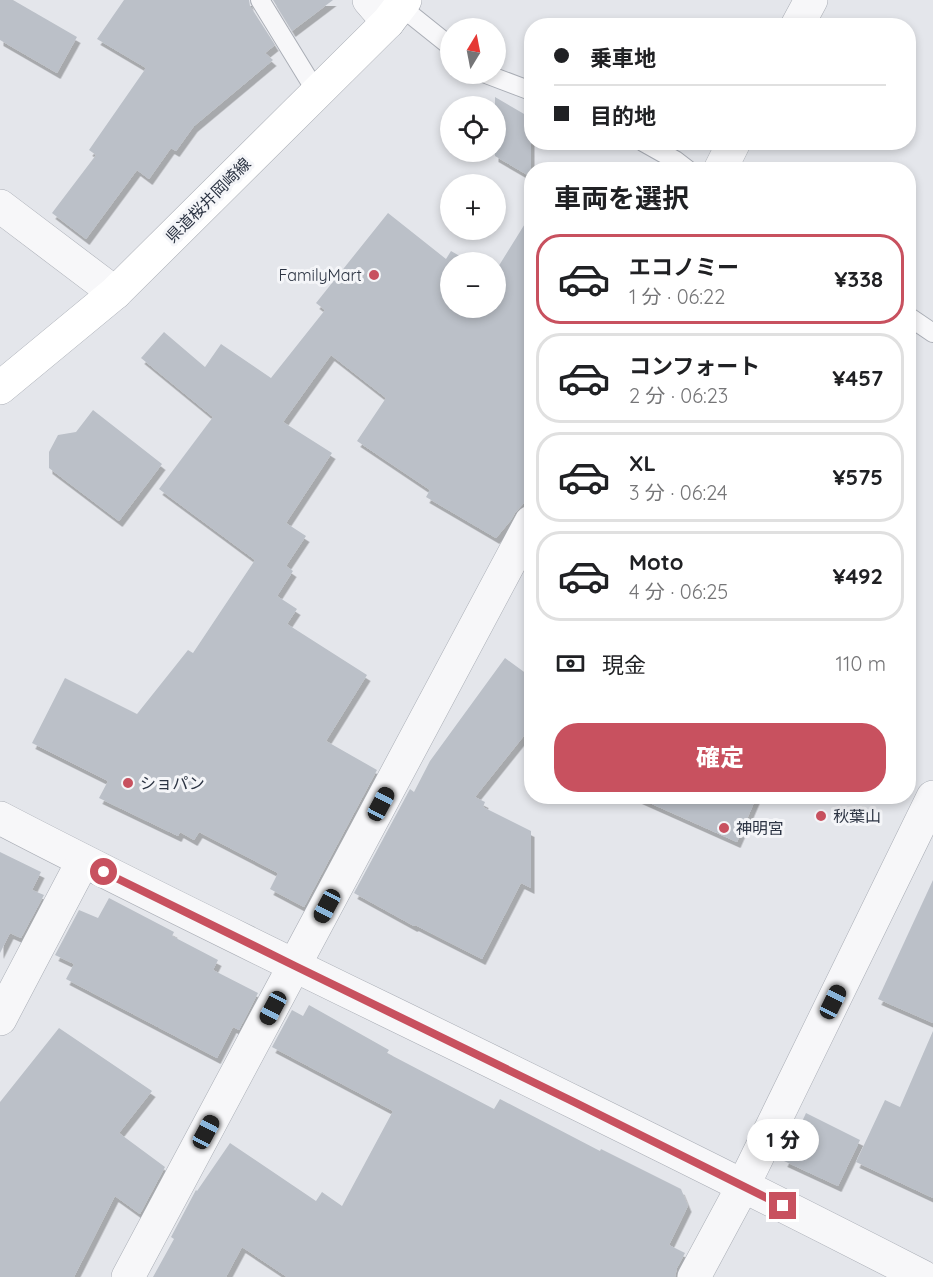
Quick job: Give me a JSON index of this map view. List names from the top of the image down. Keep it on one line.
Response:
{"streets":{"main road":["県道桜井岡崎線"]},"places":["FamilyMart","ショパン","秋葉山","神明宮"],"north":"top","page":{"map_buttons":["+","−"],"banner":["乗車地","目的地"],"heading":"車両を選択","list":[{"name":"エコノミー","note":"1 分 · 06:22","value":"¥338"},{"name":"コンフォート","note":"2 分 · 06:23","value":"¥457"},{"name":"XL","note":"3 分 · 06:24","value":"¥575"},{"name":"Moto","note":"4 分 · 06:25","value":"¥492"}],"pay":["現金","110 m"],"buttons":"確定","bubble":"1 分"}}
